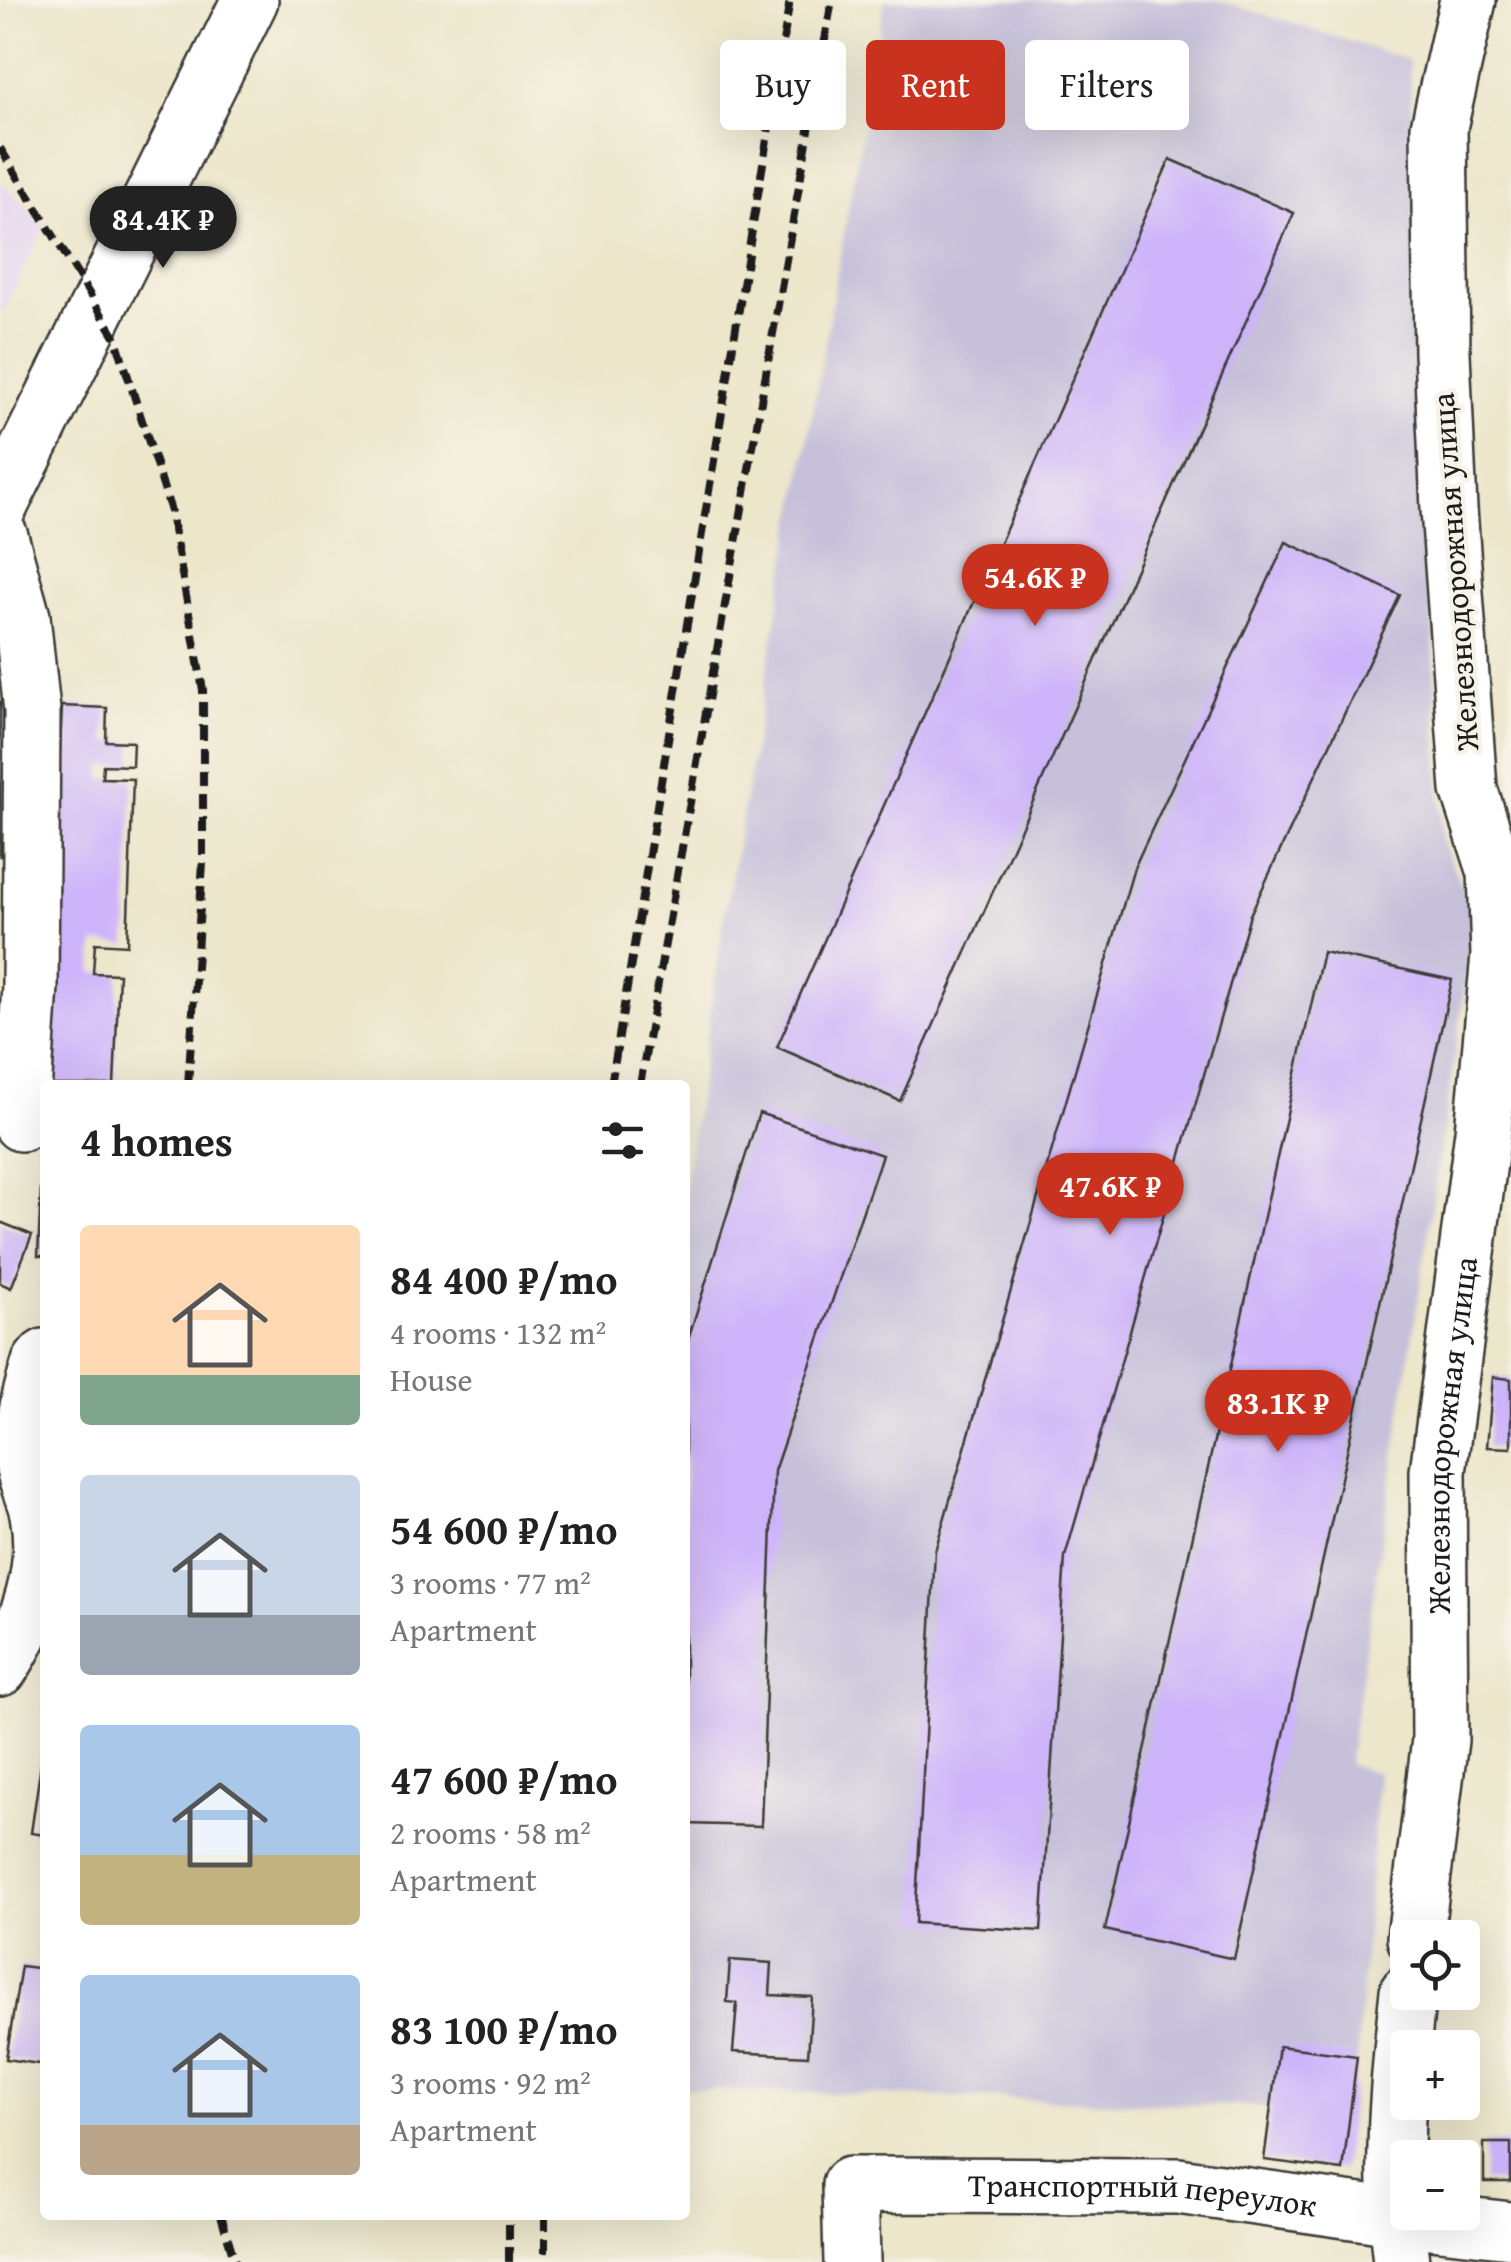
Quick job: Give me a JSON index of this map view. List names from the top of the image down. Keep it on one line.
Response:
{"streets":{"street":["Железнодорожная улица","Транспортный переулок"]},"page":{"chip":["Buy","Rent","Filters"],"price":["84.4K ₽","54.6K ₽","47.6K ₽","83.1K ₽"],"heading":"4 homes","list":[{"name":"84 400 ₽/mo","note":"4 rooms · 132 m² · House"},{"name":"54 600 ₽/mo","note":"3 rooms · 77 m² · Apartment"},{"name":"47 600 ₽/mo","note":"2 rooms · 58 m² · Apartment"},{"name":"83 100 ₽/mo","note":"3 rooms · 92 m² · Apartment"}],"map_buttons":["+","−"]}}
